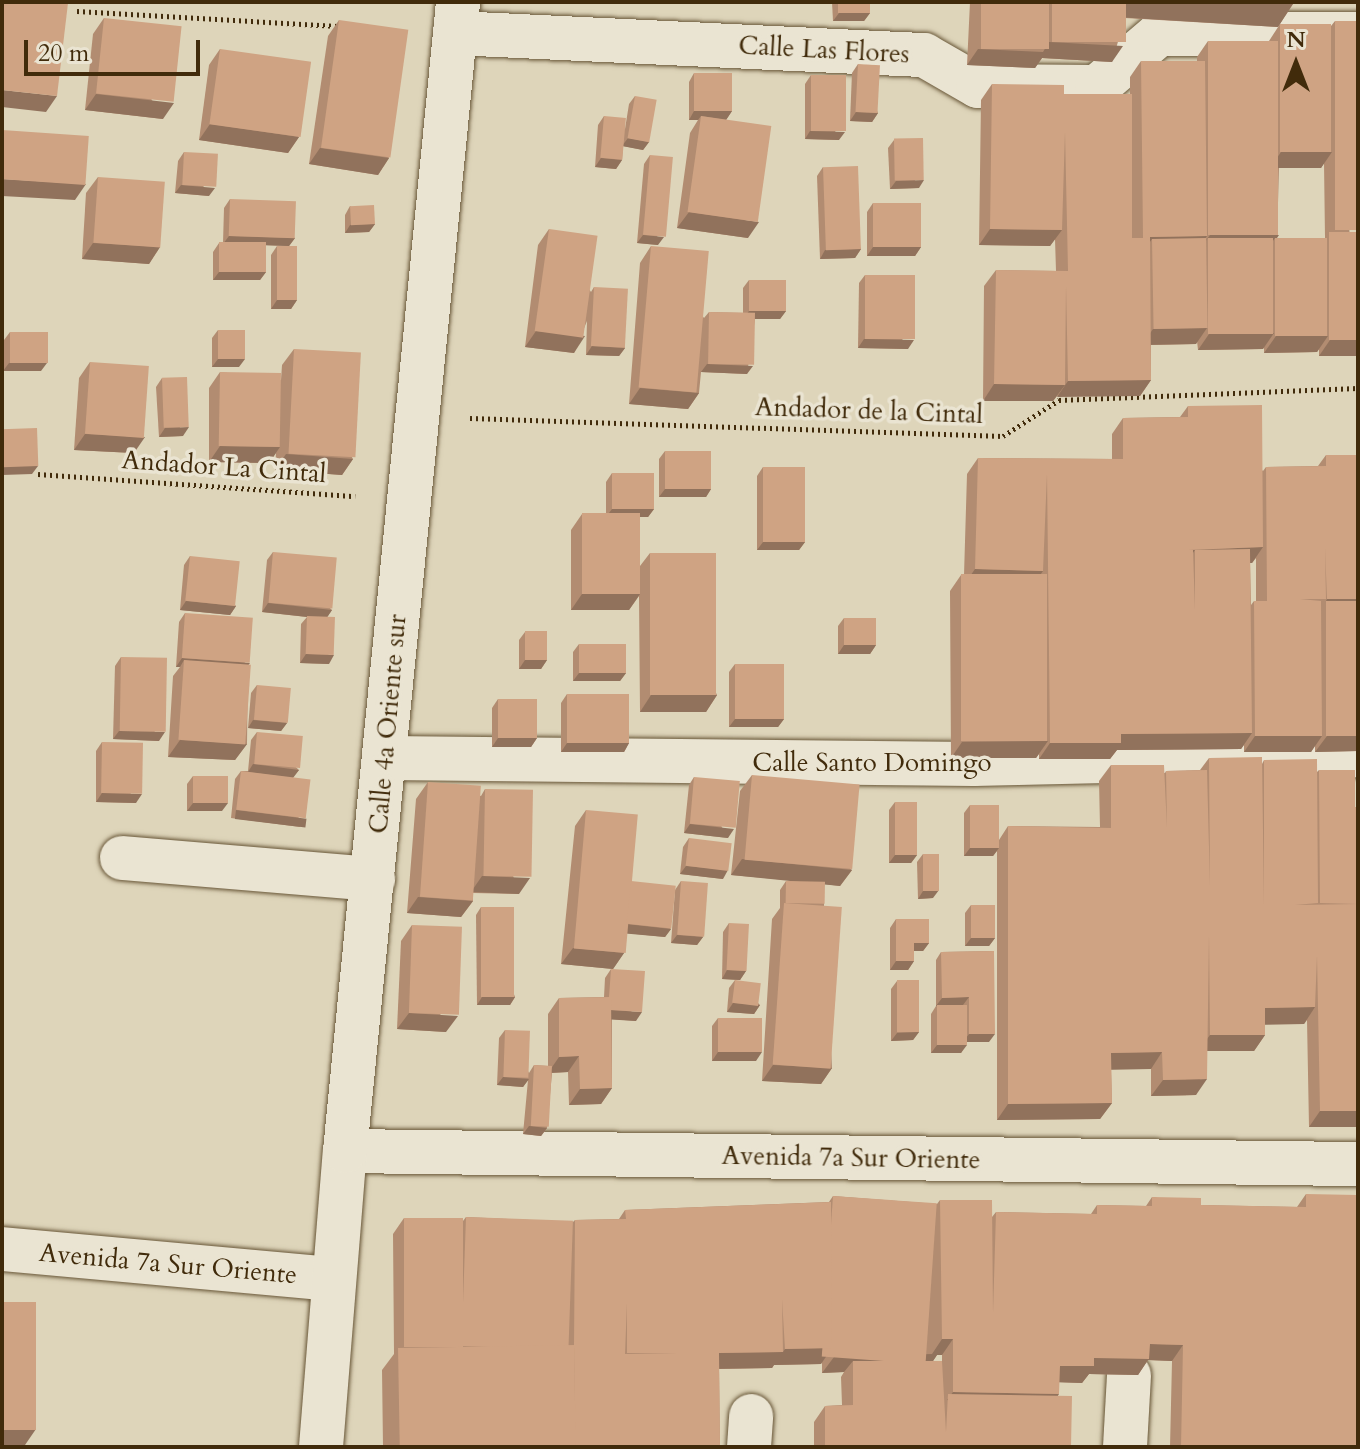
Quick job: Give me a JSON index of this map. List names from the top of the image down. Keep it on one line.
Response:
{"streets":{"street":["Calle Las Flores","Calle 4a Oriente sur","Calle Santo Domingo","Avenida 7a Sur Oriente"],"path":["Andador de la Cintal","Andador La Cintal"]},"crossings":[["Calle Las Flores","Calle 4a Oriente sur"],["Andador de la Cintal","Calle 4a Oriente sur"],["Andador La Cintal","Calle 4a Oriente sur"],["Calle 4a Oriente sur","Calle Santo Domingo"],["Calle 4a Oriente sur","Avenida 7a Sur Oriente"]],"scale_bar":"20 m","north":"top"}
